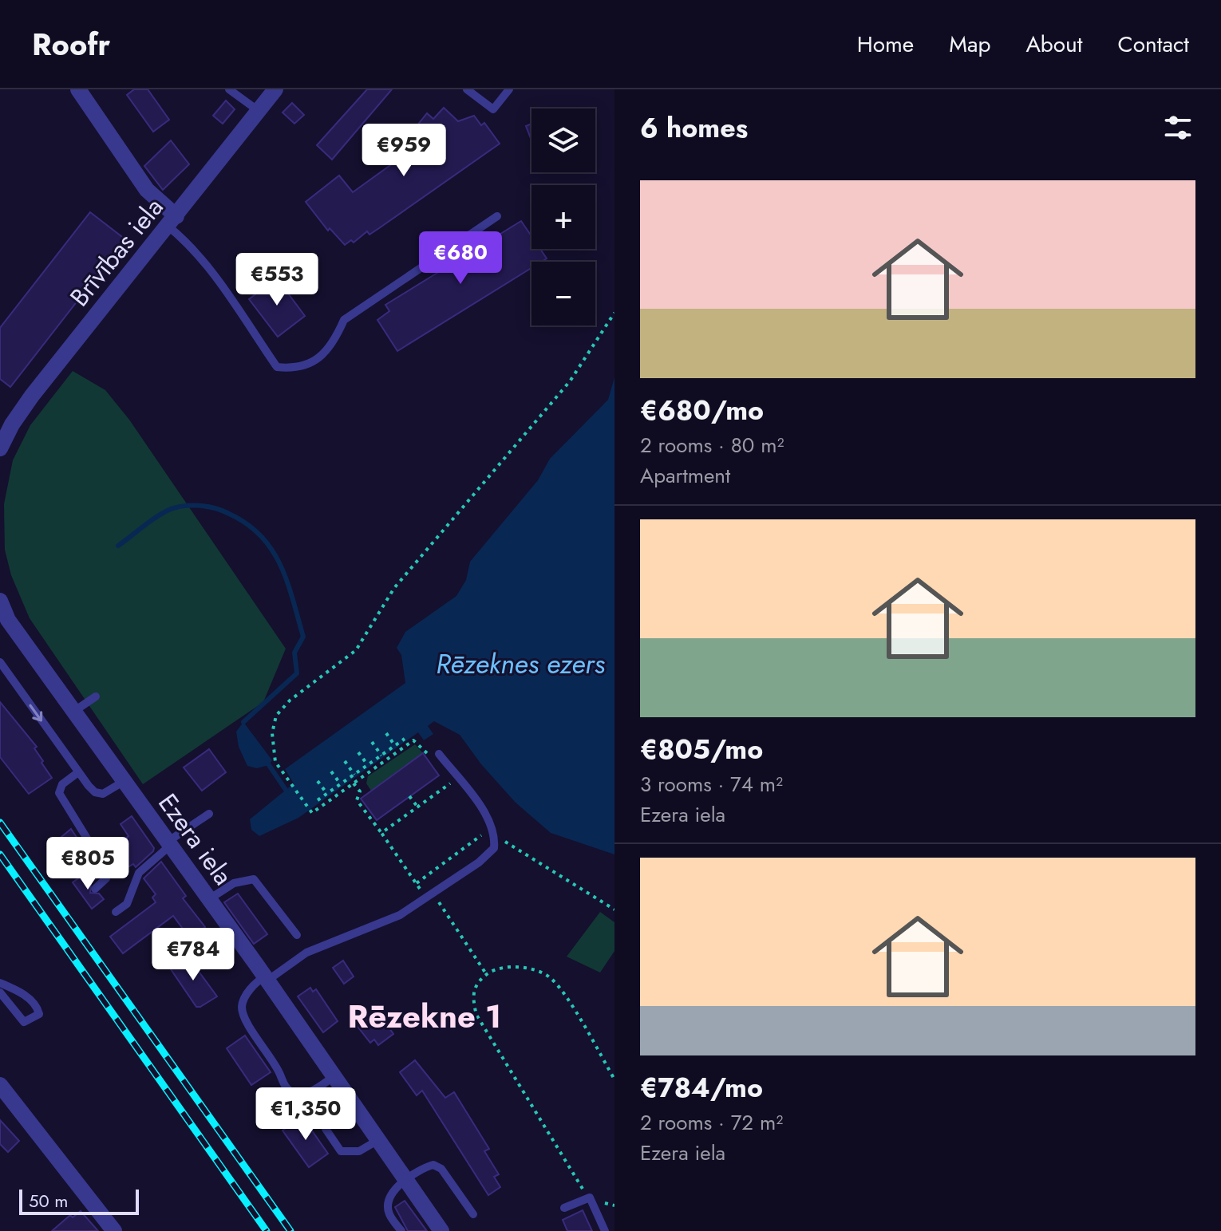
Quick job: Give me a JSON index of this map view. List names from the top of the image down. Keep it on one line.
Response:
{"streets":{"street":["Brīvības iela","Ezera iela"]},"districts":["Rēzekne 1"],"water":["Rēzeknes ezers"],"scale_bar":"50 m","page":{"header":"Roofr","nav":["Home","Map","About","Contact"],"heading":"6 homes","map_buttons":["+","−"],"price":["€959","€680","€553","€805","€784","€1,350"],"list":[{"name":"€680/mo","note":"2 rooms · 80 m² · Apartment"},{"name":"€805/mo","note":"3 rooms · 74 m² · Ezera iela"},{"name":"€784/mo","note":"2 rooms · 72 m² · Ezera iela"}],"scale":"50 m"}}
